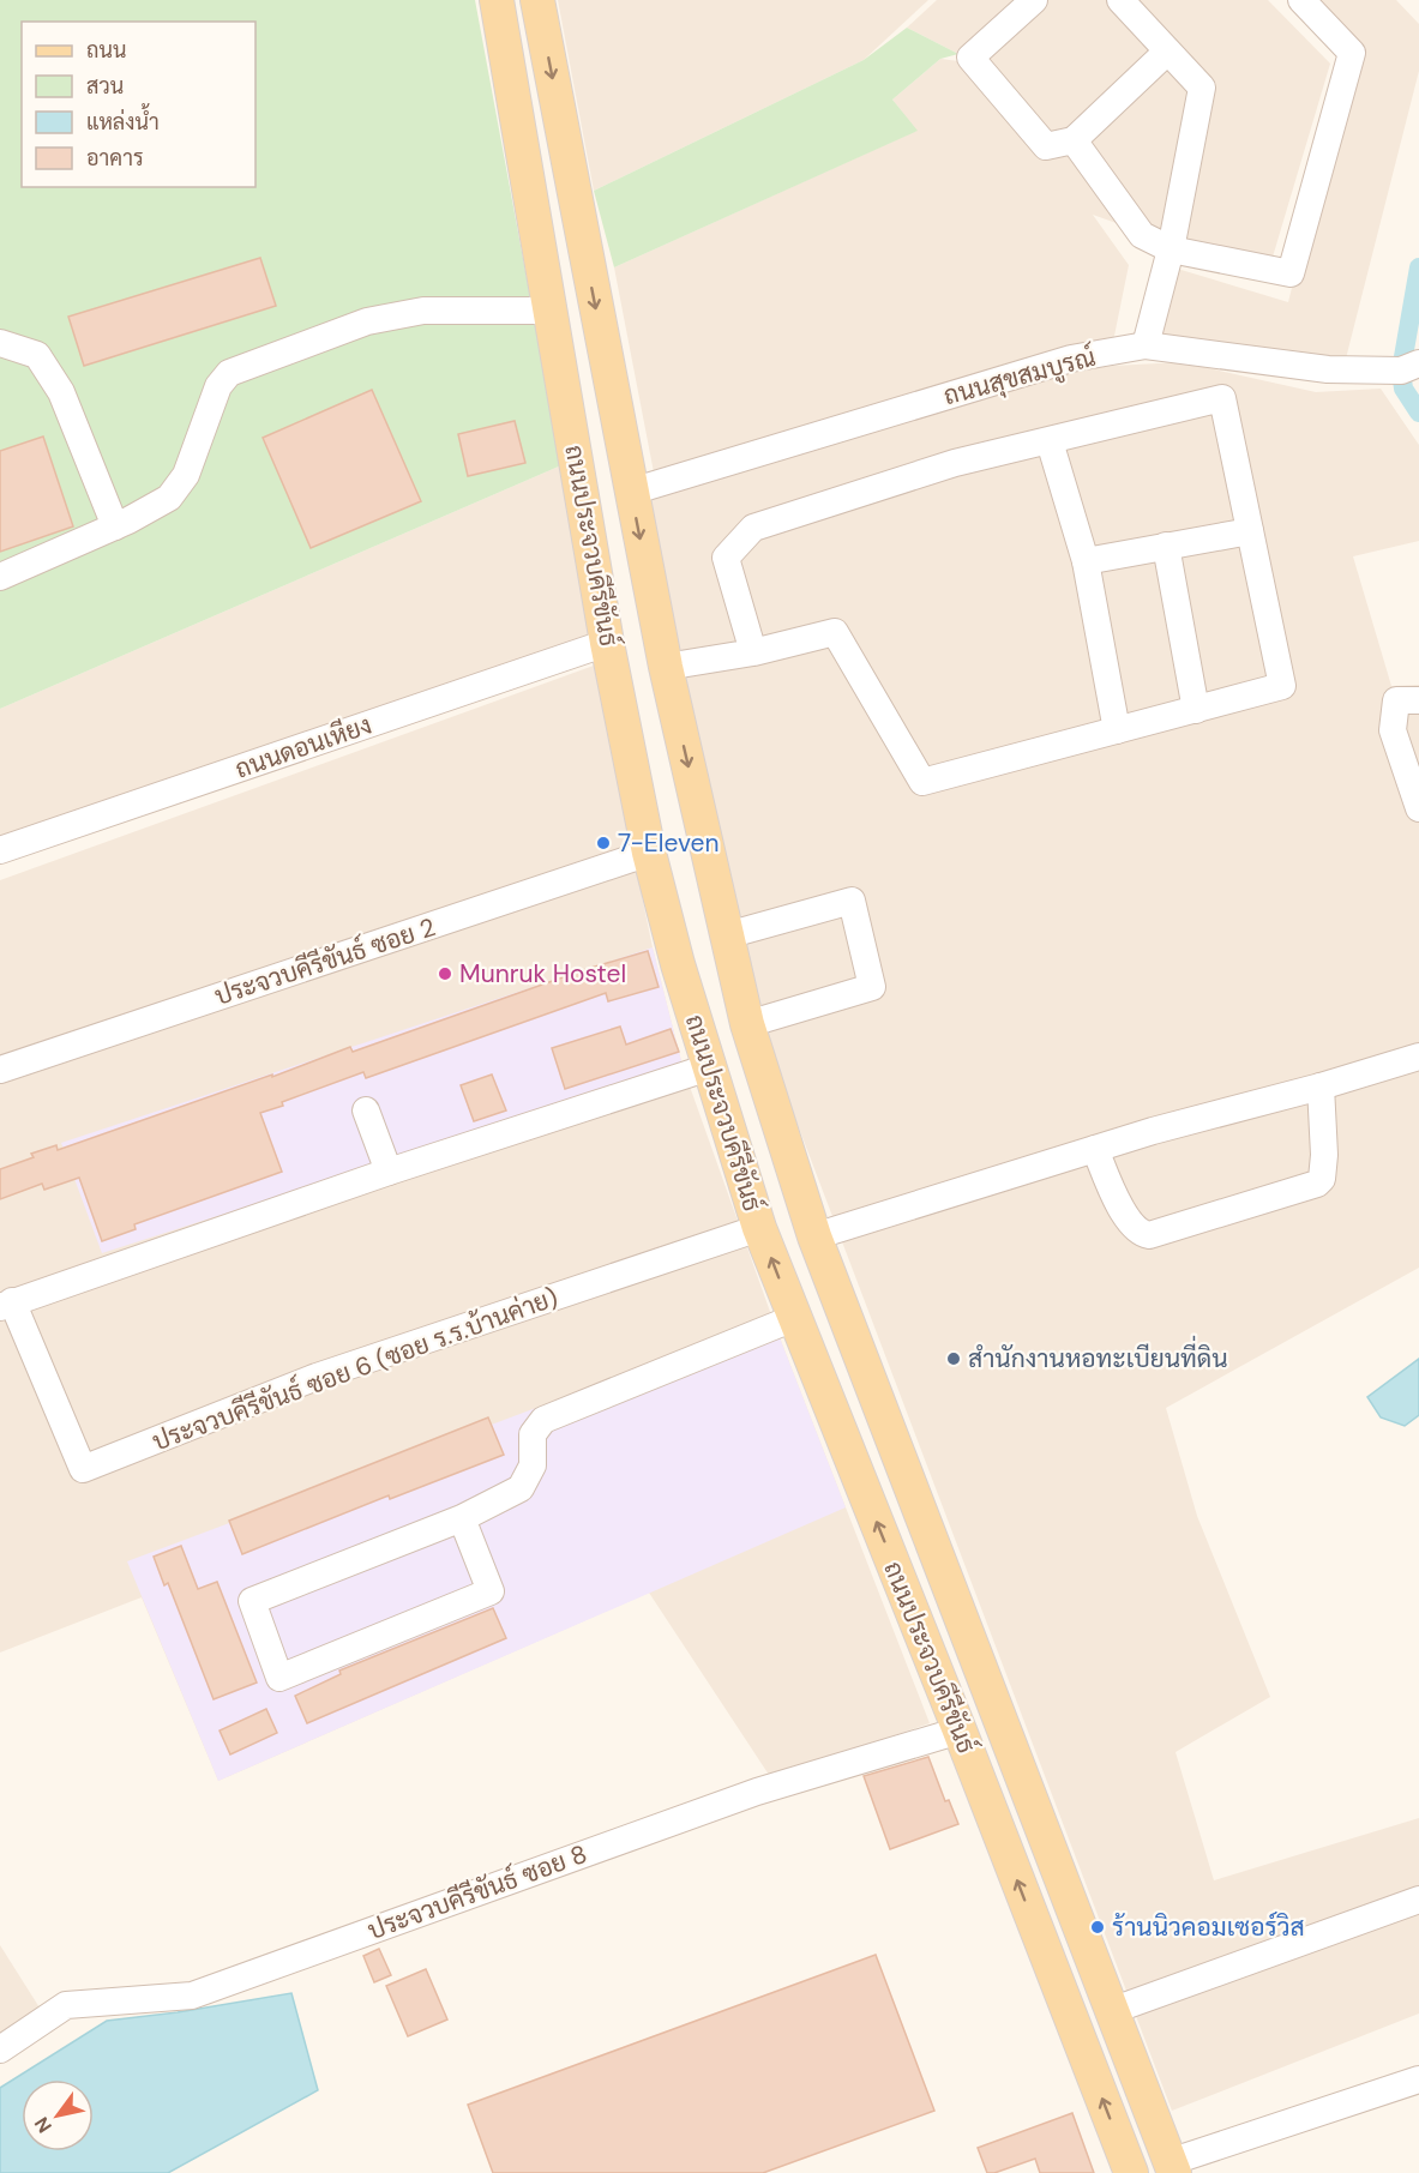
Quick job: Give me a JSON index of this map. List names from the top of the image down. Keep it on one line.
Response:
{"streets":{"main road":["ถนนประจวบคีรีขันธ์"],"street":["ถนนสุขสมบูรณ์","ถนนดอนเหียง","ประจวบคีรีขันธ์ ซอย 2","ประจวบคีรีขันธ์ ซอย 6 (ซอย ร.ร.บ้านค่าย)","ประจวบคีรีขันธ์ ซอย 8"]},"crossings":[["ถนนสุขสมบูรณ์","ถนนประจวบคีรีขันธ์"],["ถนนประจวบคีรีขันธ์","ถนนดอนเหียง"],["ถนนประจวบคีรีขันธ์","ประจวบคีรีขันธ์ ซอย 2"],["ถนนประจวบคีรีขันธ์","ประจวบคีรีขันธ์ ซอย 6 (ซอย ร.ร.บ้านค่าย)"],["ถนนประจวบคีรีขันธ์","ประจวบคีรีขันธ์ ซอย 8"]],"places":["7-Eleven","Munruk Hostel","สำนักงานหอทะเบียนที่ดิน","ร้านนิวคอมเซอร์วิส"],"legend":["ถนน","สวน","แหล่งน้ำ","อาคาร"],"north":"bottom left"}
